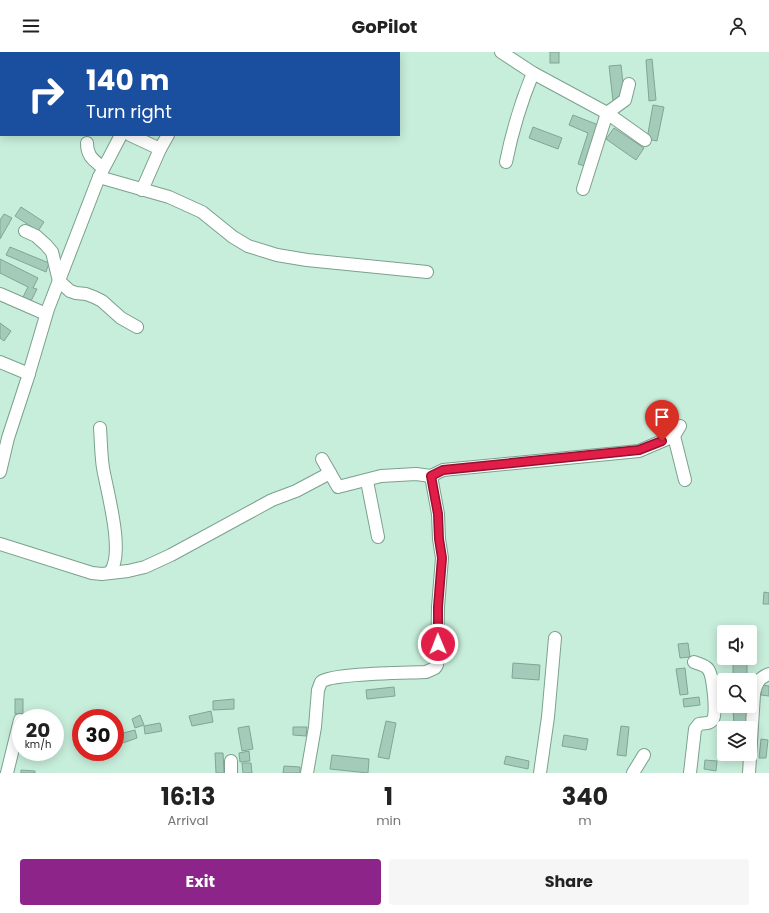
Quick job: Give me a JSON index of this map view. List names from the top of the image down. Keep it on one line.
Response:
{"page":{"header":"GoPilot","turn":["140 m","Turn right"],"speed":"20 km/h","limit":"30","eta":["16:13","Arrival","1","min","340","m"],"buttons":["Exit","Share"]}}
